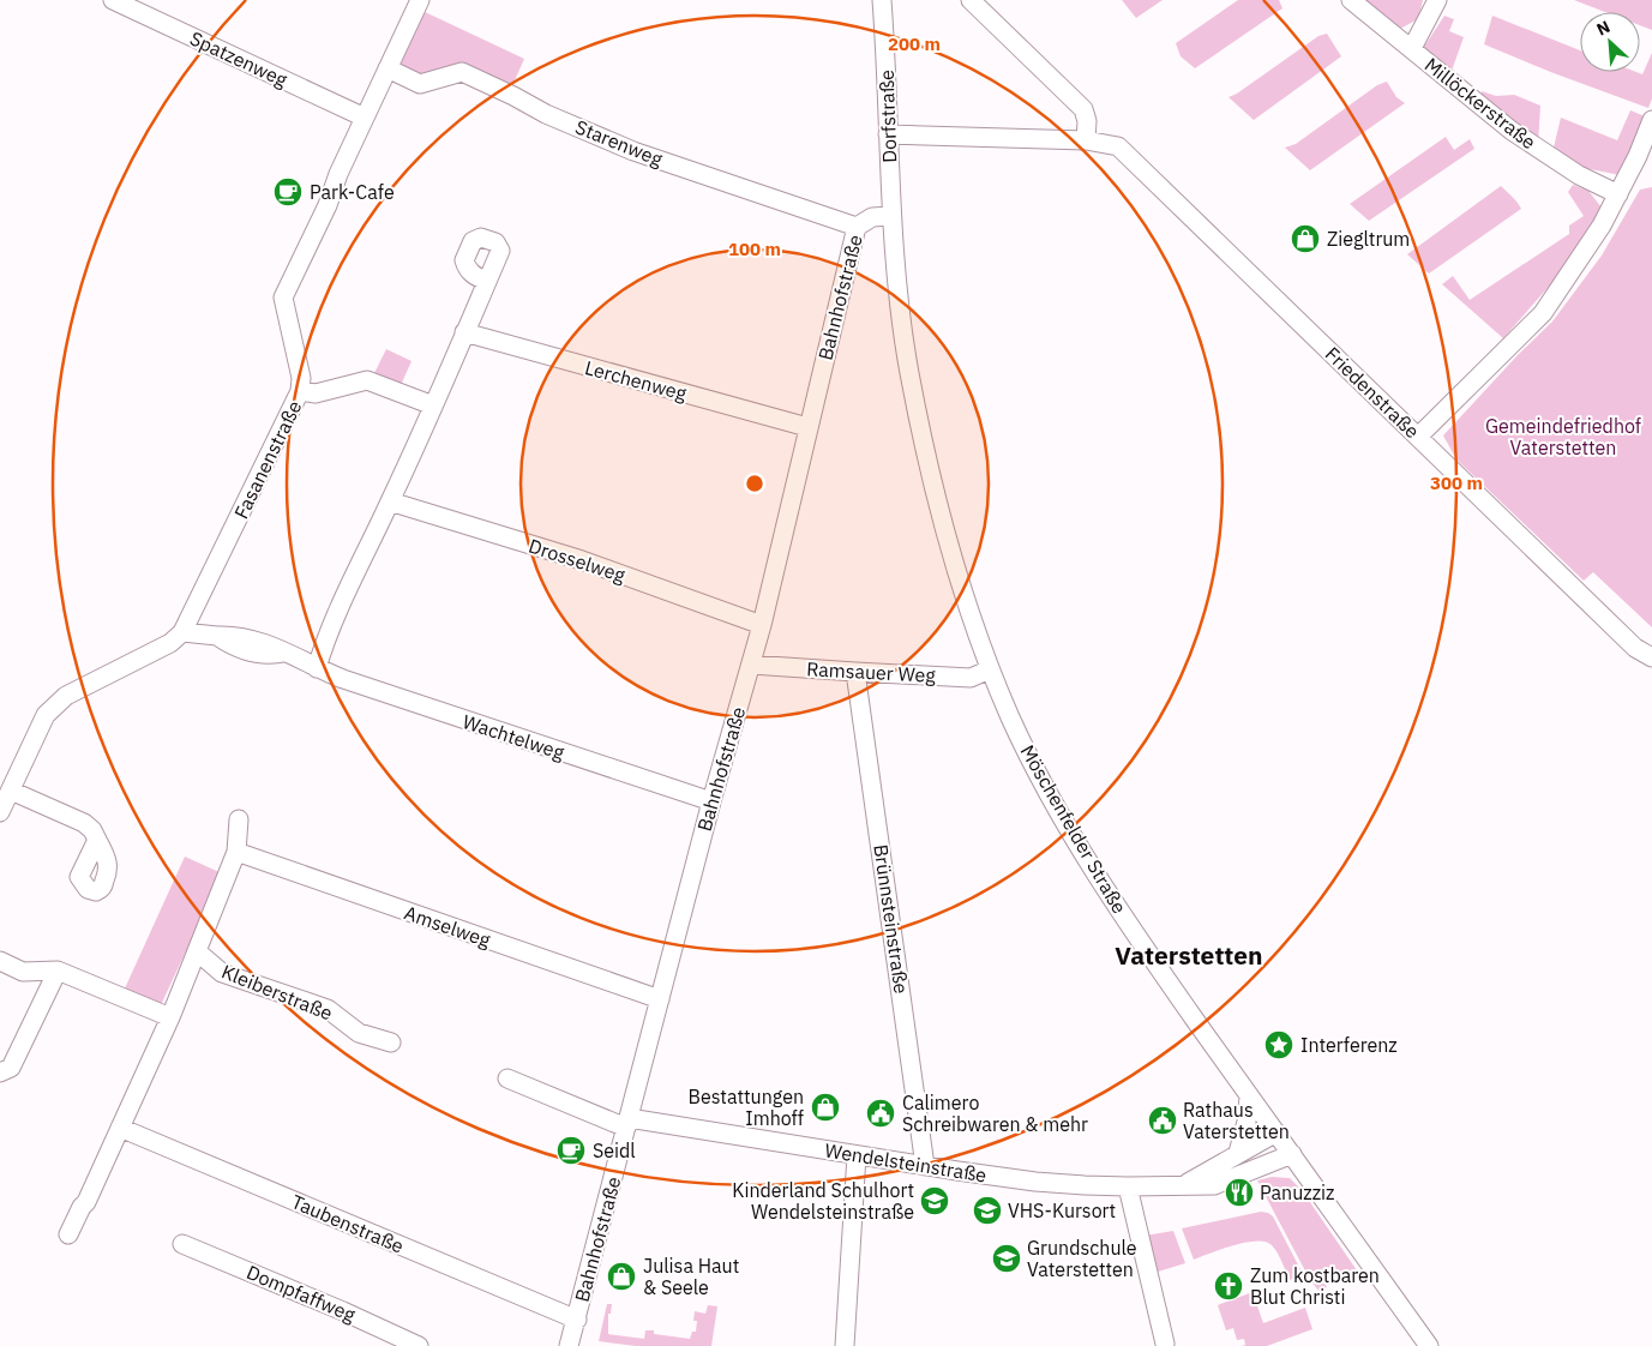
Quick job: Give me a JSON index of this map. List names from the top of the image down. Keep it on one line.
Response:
{"streets":{"street":["Spatzenweg","Millöckerstraße","Dorfstraße","Starenweg","Bahnhofstraße","Lerchenweg","Friedenstraße","Fasanenstraße","Drosselweg","Ramsauer Weg","Wachtelweg","Möschenfelder Straße","Brünnsteinstraße","Amselweg","Kleiberstraße","Wendelsteinstraße","Taubenstraße","Dompfaffweg"]},"crossings":[["Spatzenweg","Fasanenstraße"],["Dorfstraße","Bahnhofstraße"],["Dorfstraße","Friedenstraße"],["Dorfstraße","Möschenfelder Straße"],["Starenweg","Bahnhofstraße"],["Starenweg","Fasanenstraße"],["Bahnhofstraße","Lerchenweg"],["Bahnhofstraße","Drosselweg"],["Bahnhofstraße","Ramsauer Weg"],["Bahnhofstraße","Wachtelweg"],["Bahnhofstraße","Möschenfelder Straße"],["Bahnhofstraße","Amselweg"],["Bahnhofstraße","Wendelsteinstraße"],["Bahnhofstraße","Taubenstraße"],["Fasanenstraße","Wachtelweg"],["Ramsauer Weg","Möschenfelder Straße"],["Ramsauer Weg","Brünnsteinstraße"],["Möschenfelder Straße","Wendelsteinstraße"],["Brünnsteinstraße","Wendelsteinstraße"]],"districts":["Vaterstetten"],"parks":["Gemeindefriedhof Vaterstetten"],"places":{"cafe":["Park-Cafe","Seidl"],"shop":["Ziegltrum","Bestattungen Imhoff","Julisa Haut & Seele"],"place":["Interferenz"],"public building":["Calimero Schreibwaren & mehr","Rathaus Vaterstetten"],"restaurant":["Panuzziz"],"school or university":["Kinderland Schulhort Wendelsteinstraße","VHS-Kursort","Grundschule Vaterstetten"],"church":["Zum kostbaren Blut Christi"]},"north":"top left","rings":["200 m","100 m","300 m"]}
